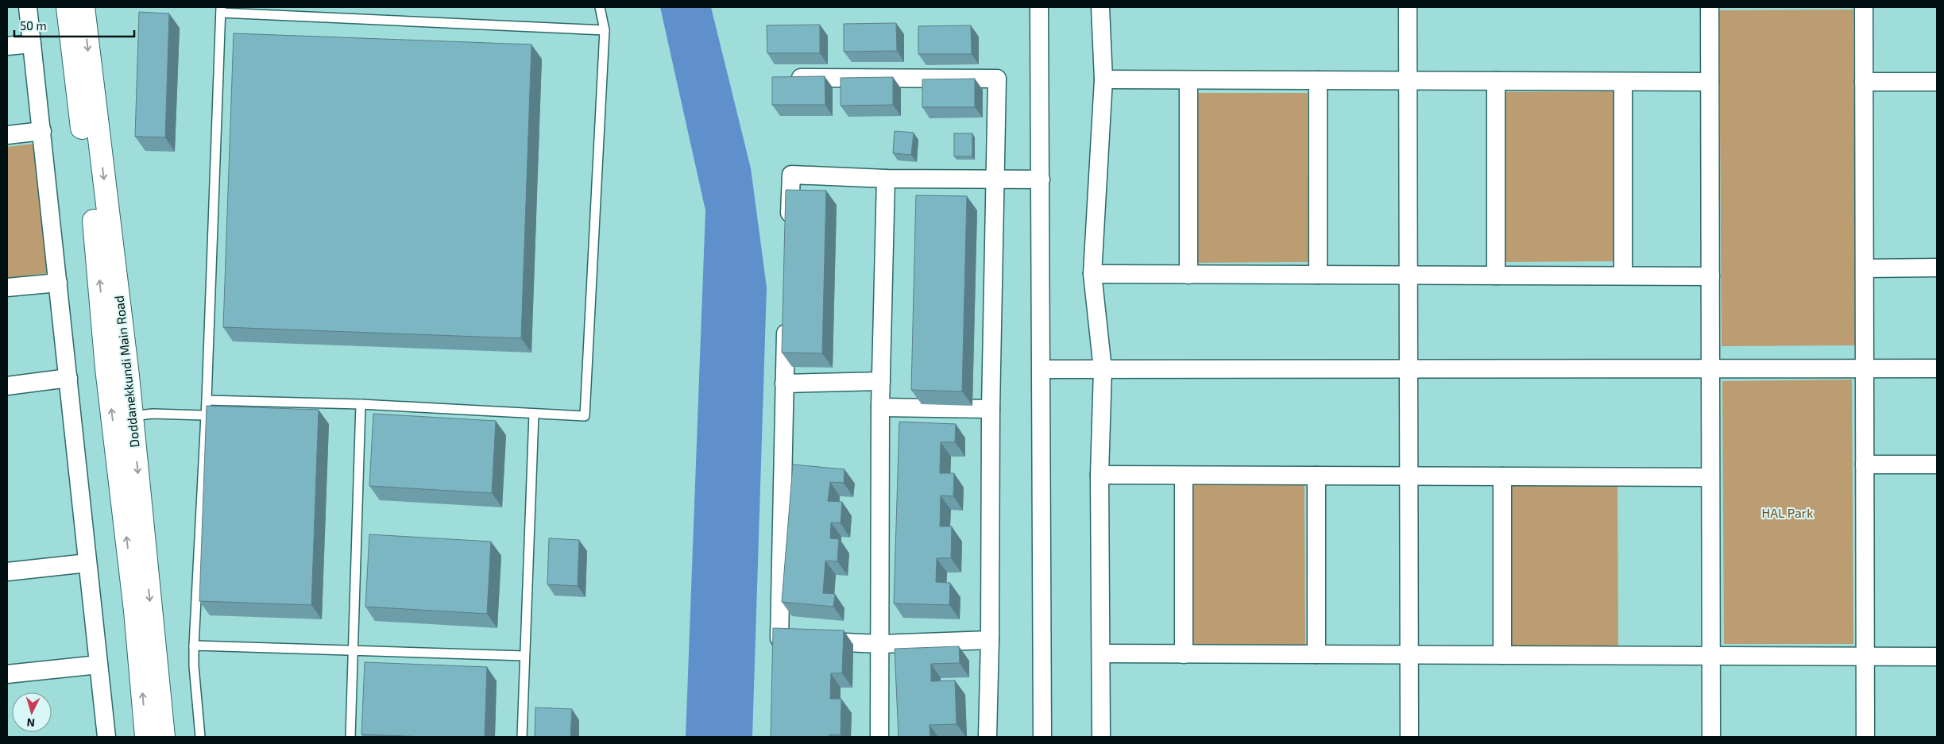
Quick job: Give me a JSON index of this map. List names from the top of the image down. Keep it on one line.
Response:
{"streets":{"street":["Doddanekkundi Main Road"]},"parks":["HAL Park"],"scale_bar":"50 m","north":"bottom"}
